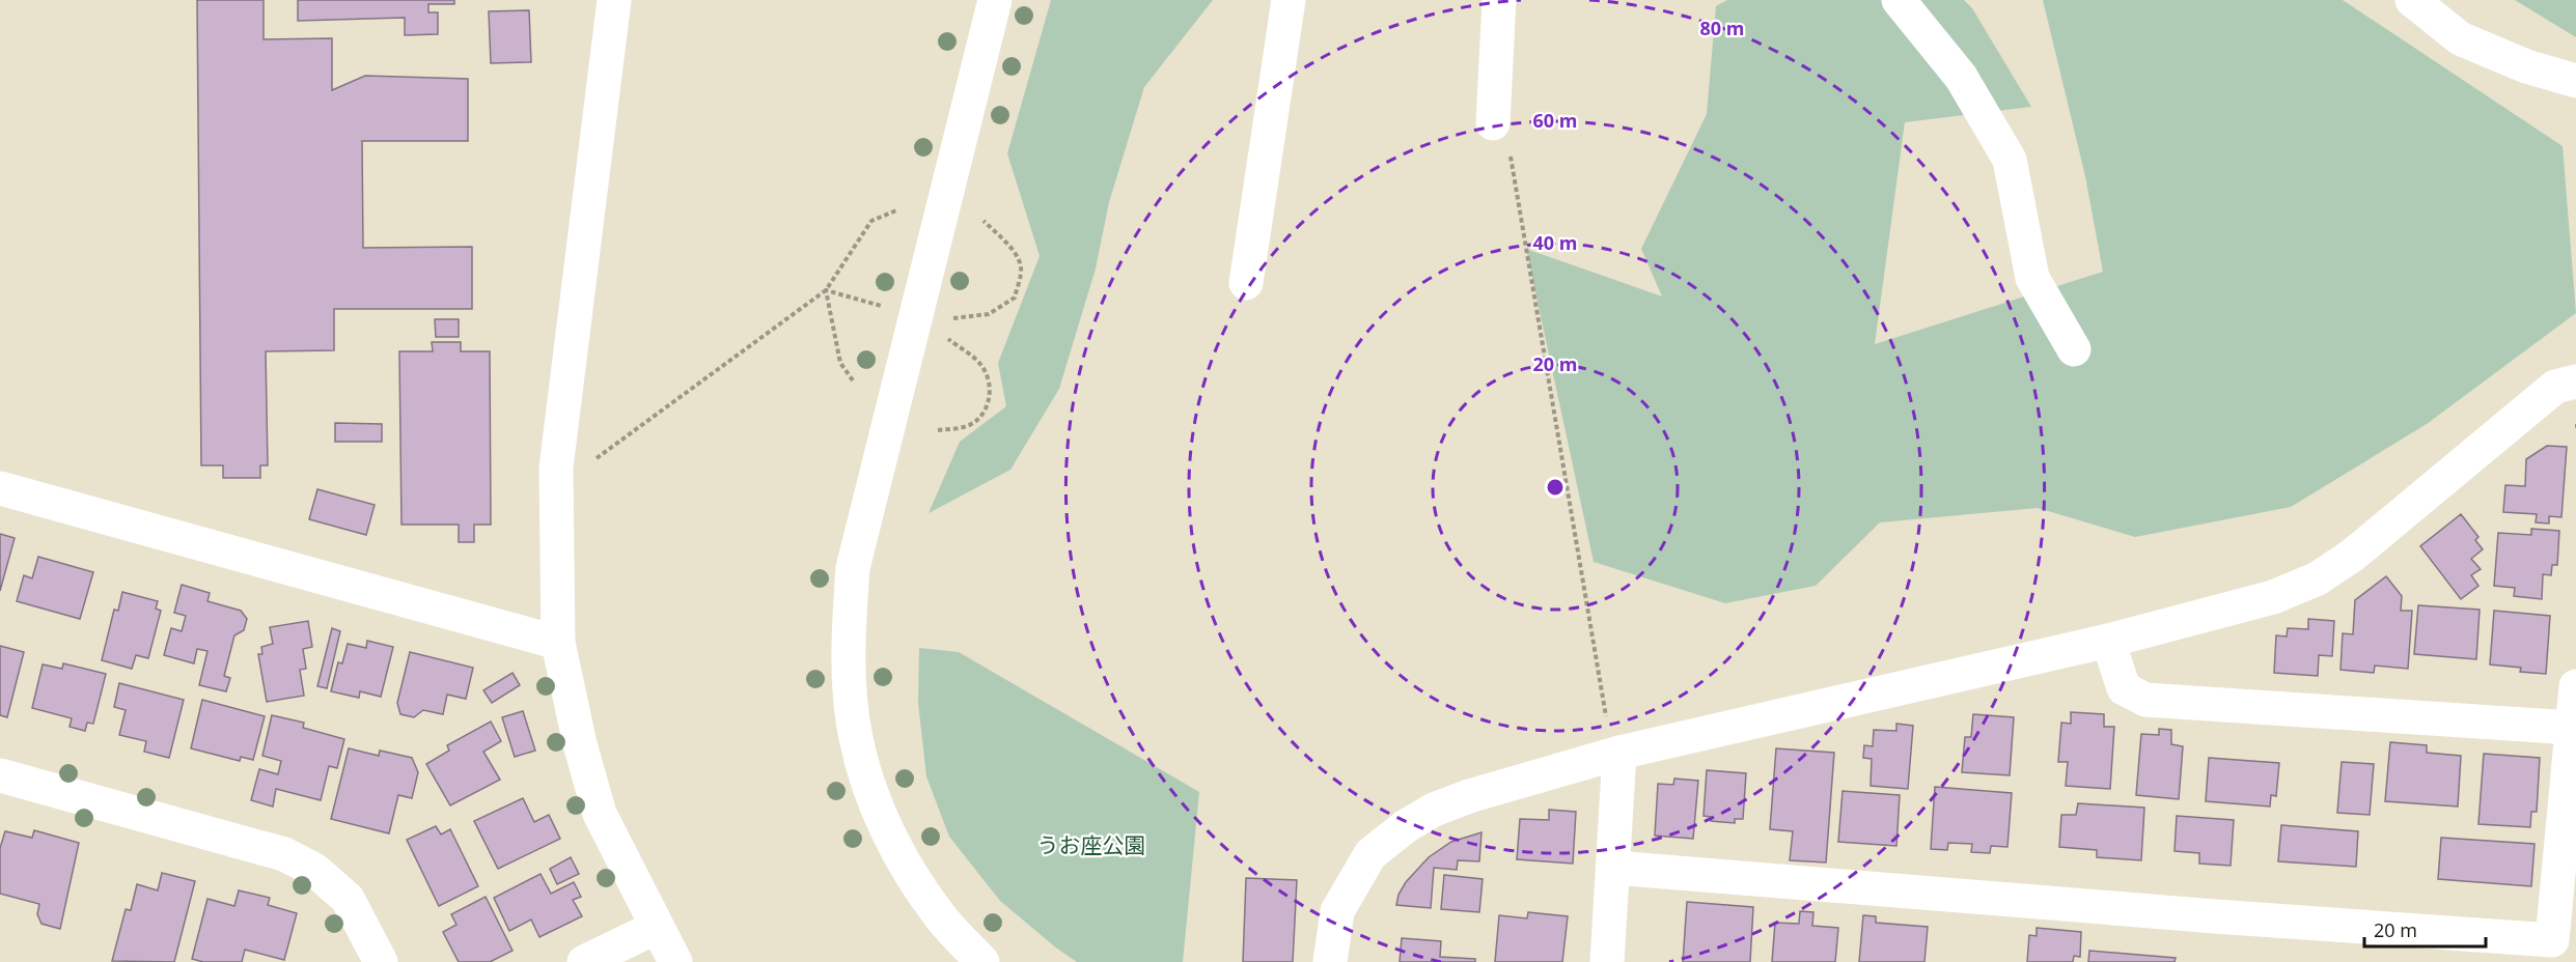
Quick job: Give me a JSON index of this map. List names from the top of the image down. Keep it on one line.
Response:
{"parks":["うお座公園"],"scale_bar":"20 m","rings":["80 m","60 m","40 m","20 m"]}
